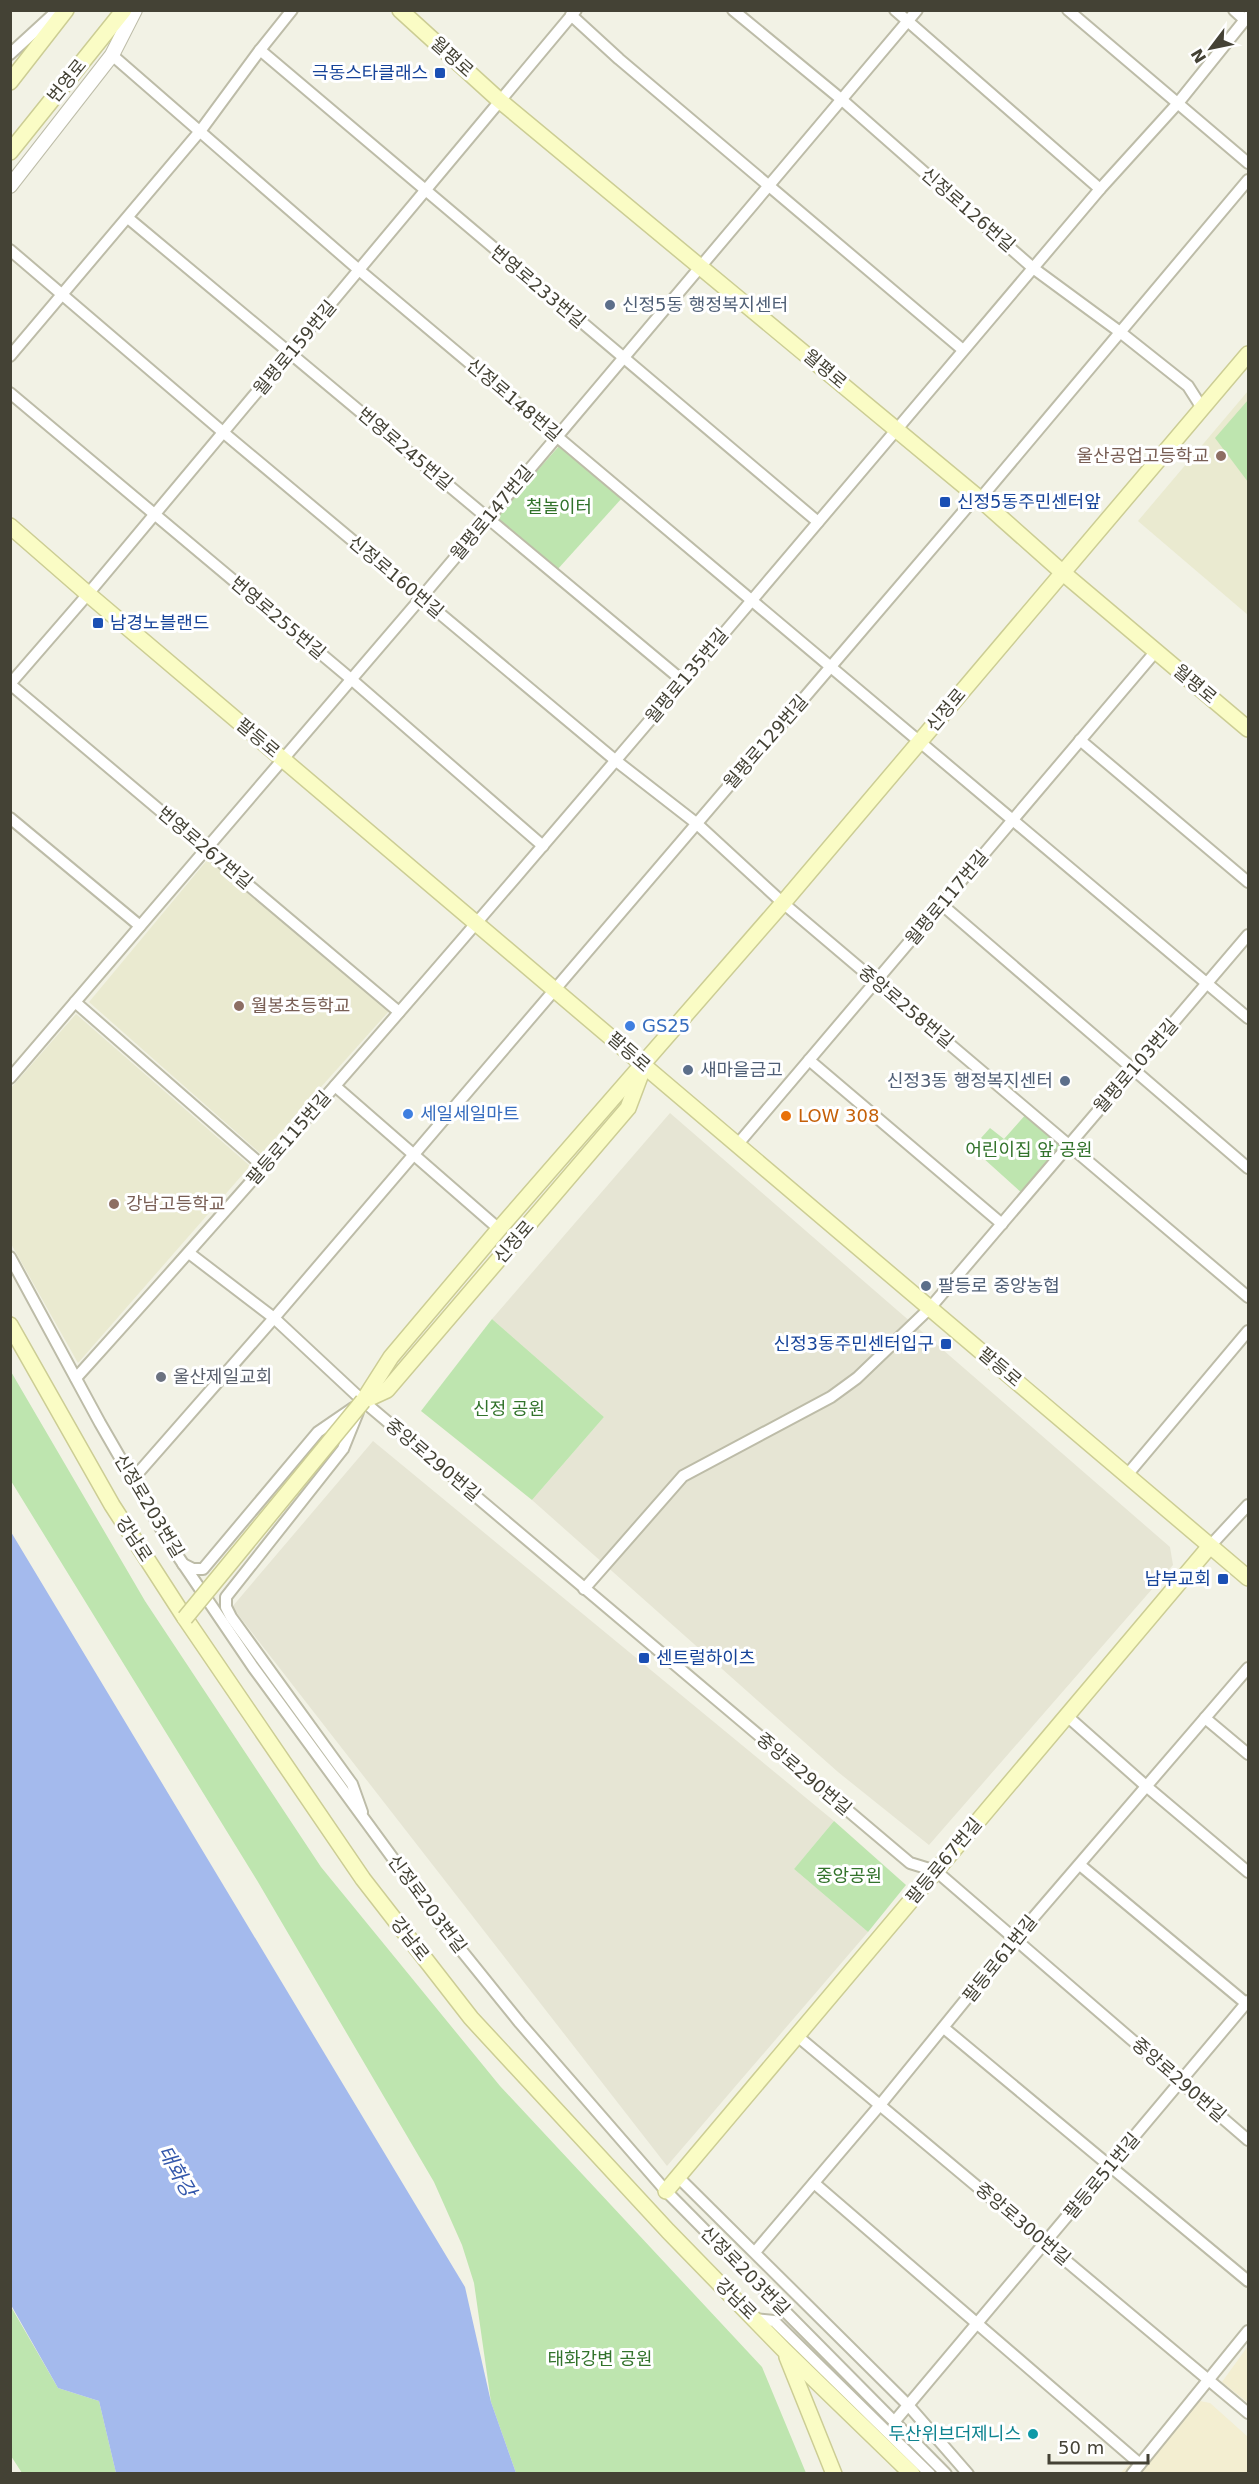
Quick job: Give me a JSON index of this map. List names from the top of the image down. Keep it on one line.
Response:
{"streets":{"main road":["월평로","번영로","신정로","팔등로","강남로","팔등로67번길"],"street":["신정로126번길","번영로233번길","월평로159번길","신정로148번길","번영로245번길","월평로147번길","신정로160번길","번영로255번길","월평로135번길","월평로129번길","번영로267번길","월평로117번길","중앙로258번길","월평로103번길","팔등로115번길","중앙로290번길","신정로203번길","팔등로61번길","팔등로51번길","중앙로300번길"]},"crossings":[["월평로","월평로159번길"],["월평로","월평로147번길"],["월평로","월평로135번길"],["월평로","신정로"],["월평로","월평로129번길"],["월평로","월평로117번길"],["신정로126번길","월평로147번길"],["신정로126번길","월평로135번길"],["신정로126번길","신정로"],["신정로126번길","월평로129번길"],["번영로233번길","월평로159번길"],["번영로233번길","월평로147번길"],["번영로233번길","월평로135번길"],["월평로159번길","신정로148번길"],["월평로159번길","번영로245번길"],["월평로159번길","신정로160번길"],["월평로159번길","번영로255번길"],["월평로159번길","팔등로"],["월평로159번길","번영로267번길"],["신정로148번길","월평로147번길"],["신정로148번길","월평로135번길"],["신정로148번길","신정로"],["신정로148번길","월평로129번길"],["신정로148번길","월평로117번길"],["신정로148번길","월평로103번길"],["번영로245번길","월평로147번길"],["번영로245번길","월평로135번길"],["월평로147번길","신정로160번길"],["월평로147번길","번영로255번길"],["월평로147번길","팔등로"],["월평로147번길","번영로267번길"],["신정로160번길","월평로135번길"],["신정로160번길","신정로"],["신정로160번길","월평로129번길"],["신정로160번길","중앙로258번길"],["번영로255번길","월평로135번길"],["월평로135번길","팔등로"],["월평로135번길","팔등로115번길"],["신정로","팔등로"],["신정로","월평로129번길"],["신정로","중앙로258번길"],["신정로","팔등로115번길"],["신정로","중앙로290번길"],["신정로","강남로"],["팔등로","월평로129번길"],["팔등로","월평로117번길"],["팔등로","월평로103번길"],["팔등로","팔등로115번길"],["팔등로","팔등로67번길"],["월평로129번길","중앙로290번길"],["월평로129번길","신정로203번길"],["번영로267번길","팔등로115번길"],["월평로117번길","중앙로258번길"],["중앙로258번길","월평로103번길"],["월평로103번길","중앙로290번길"],["팔등로115번길","중앙로290번길"],["팔등로115번길","신정로203번길"],["중앙로290번길","팔등로67번길"],["중앙로290번길","팔등로61번길"],["중앙로290번길","팔등로51번길"],["신정로203번길","팔등로67번길"],["신정로203번길","팔등로51번길"],["팔등로67번길","중앙로300번길"],["팔등로61번길","중앙로300번길"],["팔등로51번길","중앙로300번길"]],"water":["태화강"],"parks":["철놀이터","어린이집 앞 공원","신정 공원","중앙공원","태화강변 공원"],"places":{"transit":["극동스타클래스","신정5동주민센터앞","남경노블랜드","신정3동주민센터입구","남부교회","센트럴하이츠"],"other":["신정5동 행정복지센터","울산공업고등학교","월봉초등학교","GS25","새마을금고","신정3동 행정복지센터","세일세일마트","LOW 308","강남고등학교","팔등로 중앙농협","울산제일교회","두산위브더제니스"]},"scale_bar":"50 m","north":"bottom left"}
